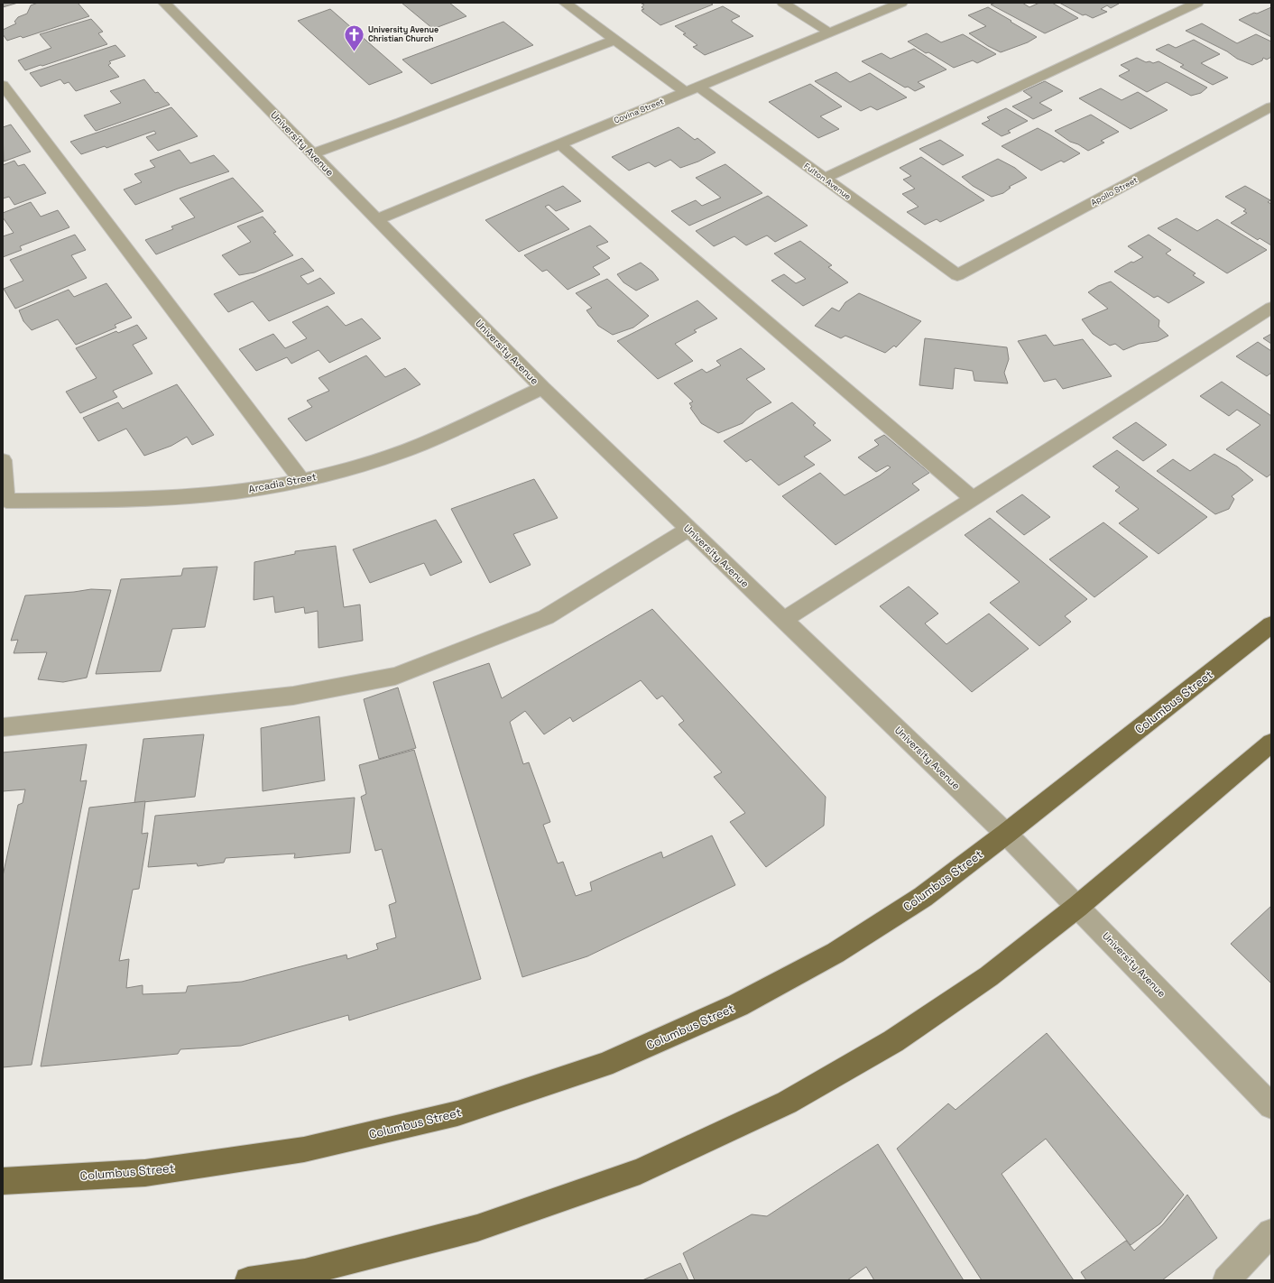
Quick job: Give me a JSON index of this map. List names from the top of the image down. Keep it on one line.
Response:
{"streets":{"main road":["Columbus Street"],"street":["Covina Street","University Avenue","Fulton Avenue","Apollo Street","Arcadia Street"]},"crossings":[["Covina Street","University Avenue"],["Covina Street","Fulton Avenue"],["University Avenue","Arcadia Street"],["University Avenue","Columbus Street"],["Fulton Avenue","Apollo Street"]],"places":{"church":["University Avenue Christian Church"]}}
